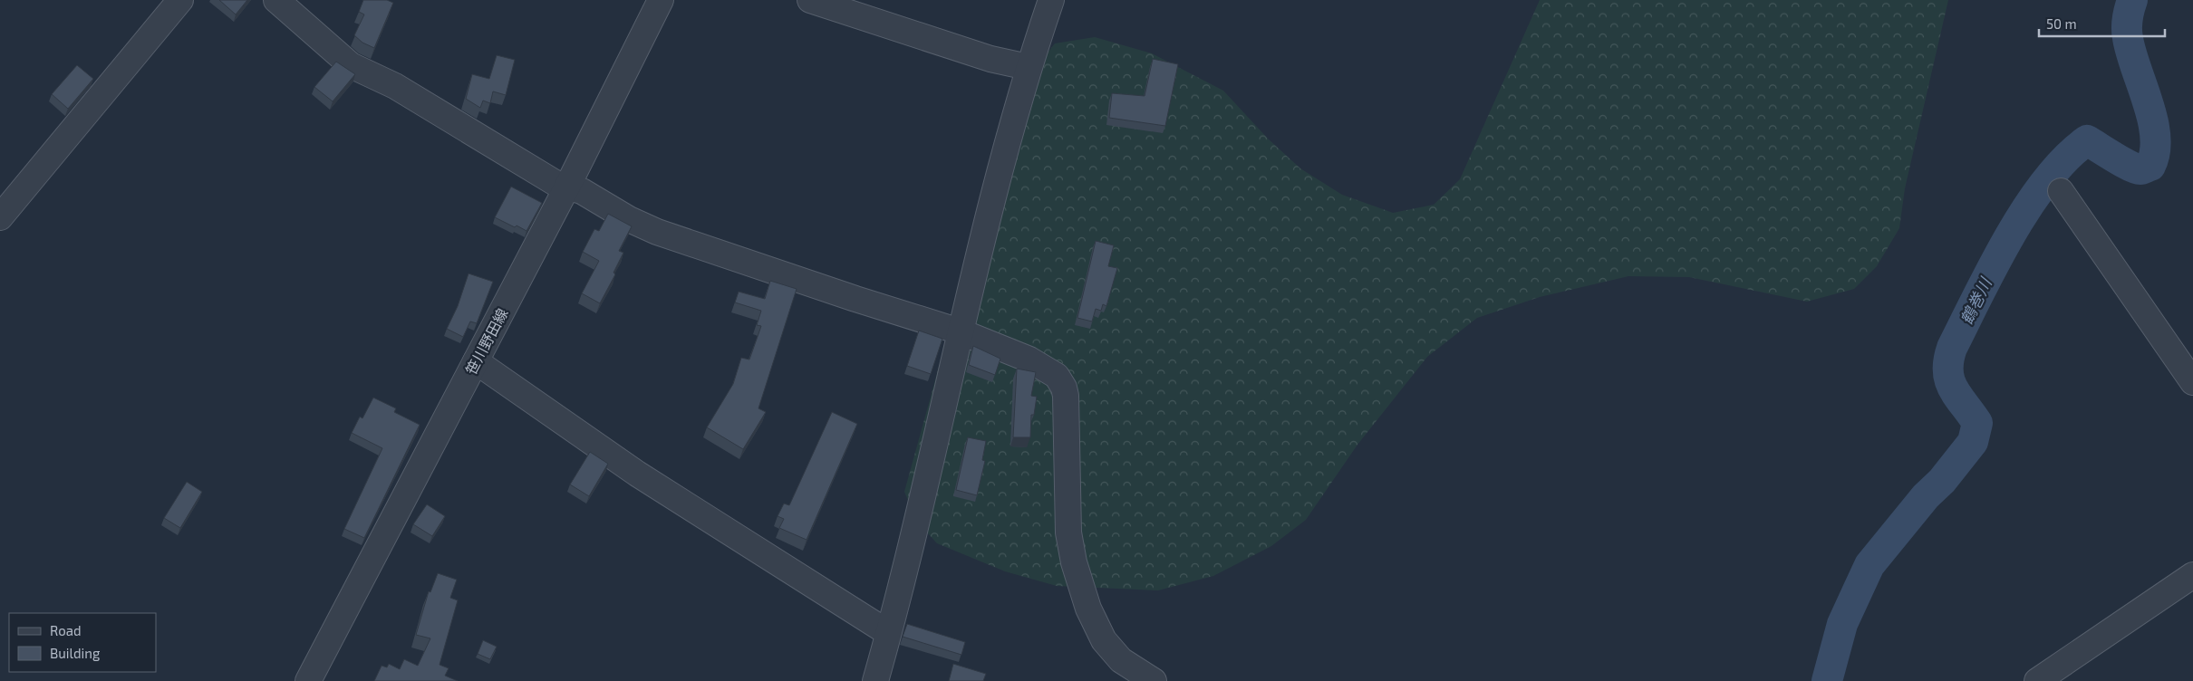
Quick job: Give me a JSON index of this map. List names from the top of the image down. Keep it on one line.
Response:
{"streets":{"street":["笹川野田線"]},"water":["鶴巻川"],"legend":["Road","Building"],"scale_bar":"50 m"}
